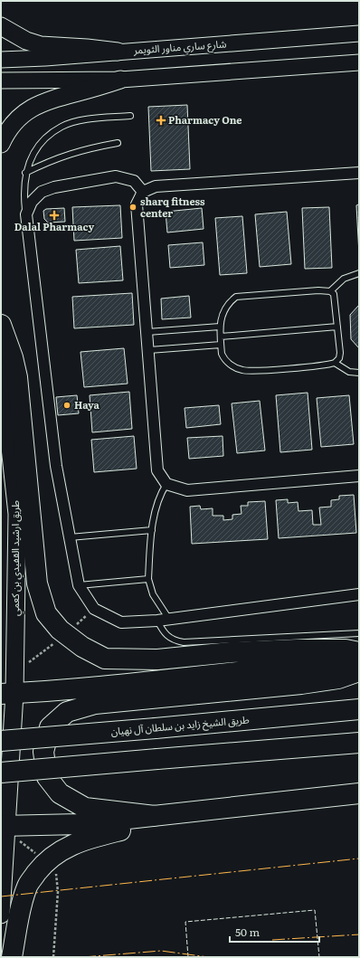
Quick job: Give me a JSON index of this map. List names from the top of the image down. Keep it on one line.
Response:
{"streets":{"highway":["طريق الشيخ زايد بن سلطان آل نهيان"],"main road":["طريق ارشيد القفيدي بن كعمي"],"street":["شارع ساري مناور الثويمر"]},"places":{"health":["Pharmacy One","Dalal Pharmacy"],"other":["sharq fitness center","Haya"]},"scale_bar":"50 m"}
